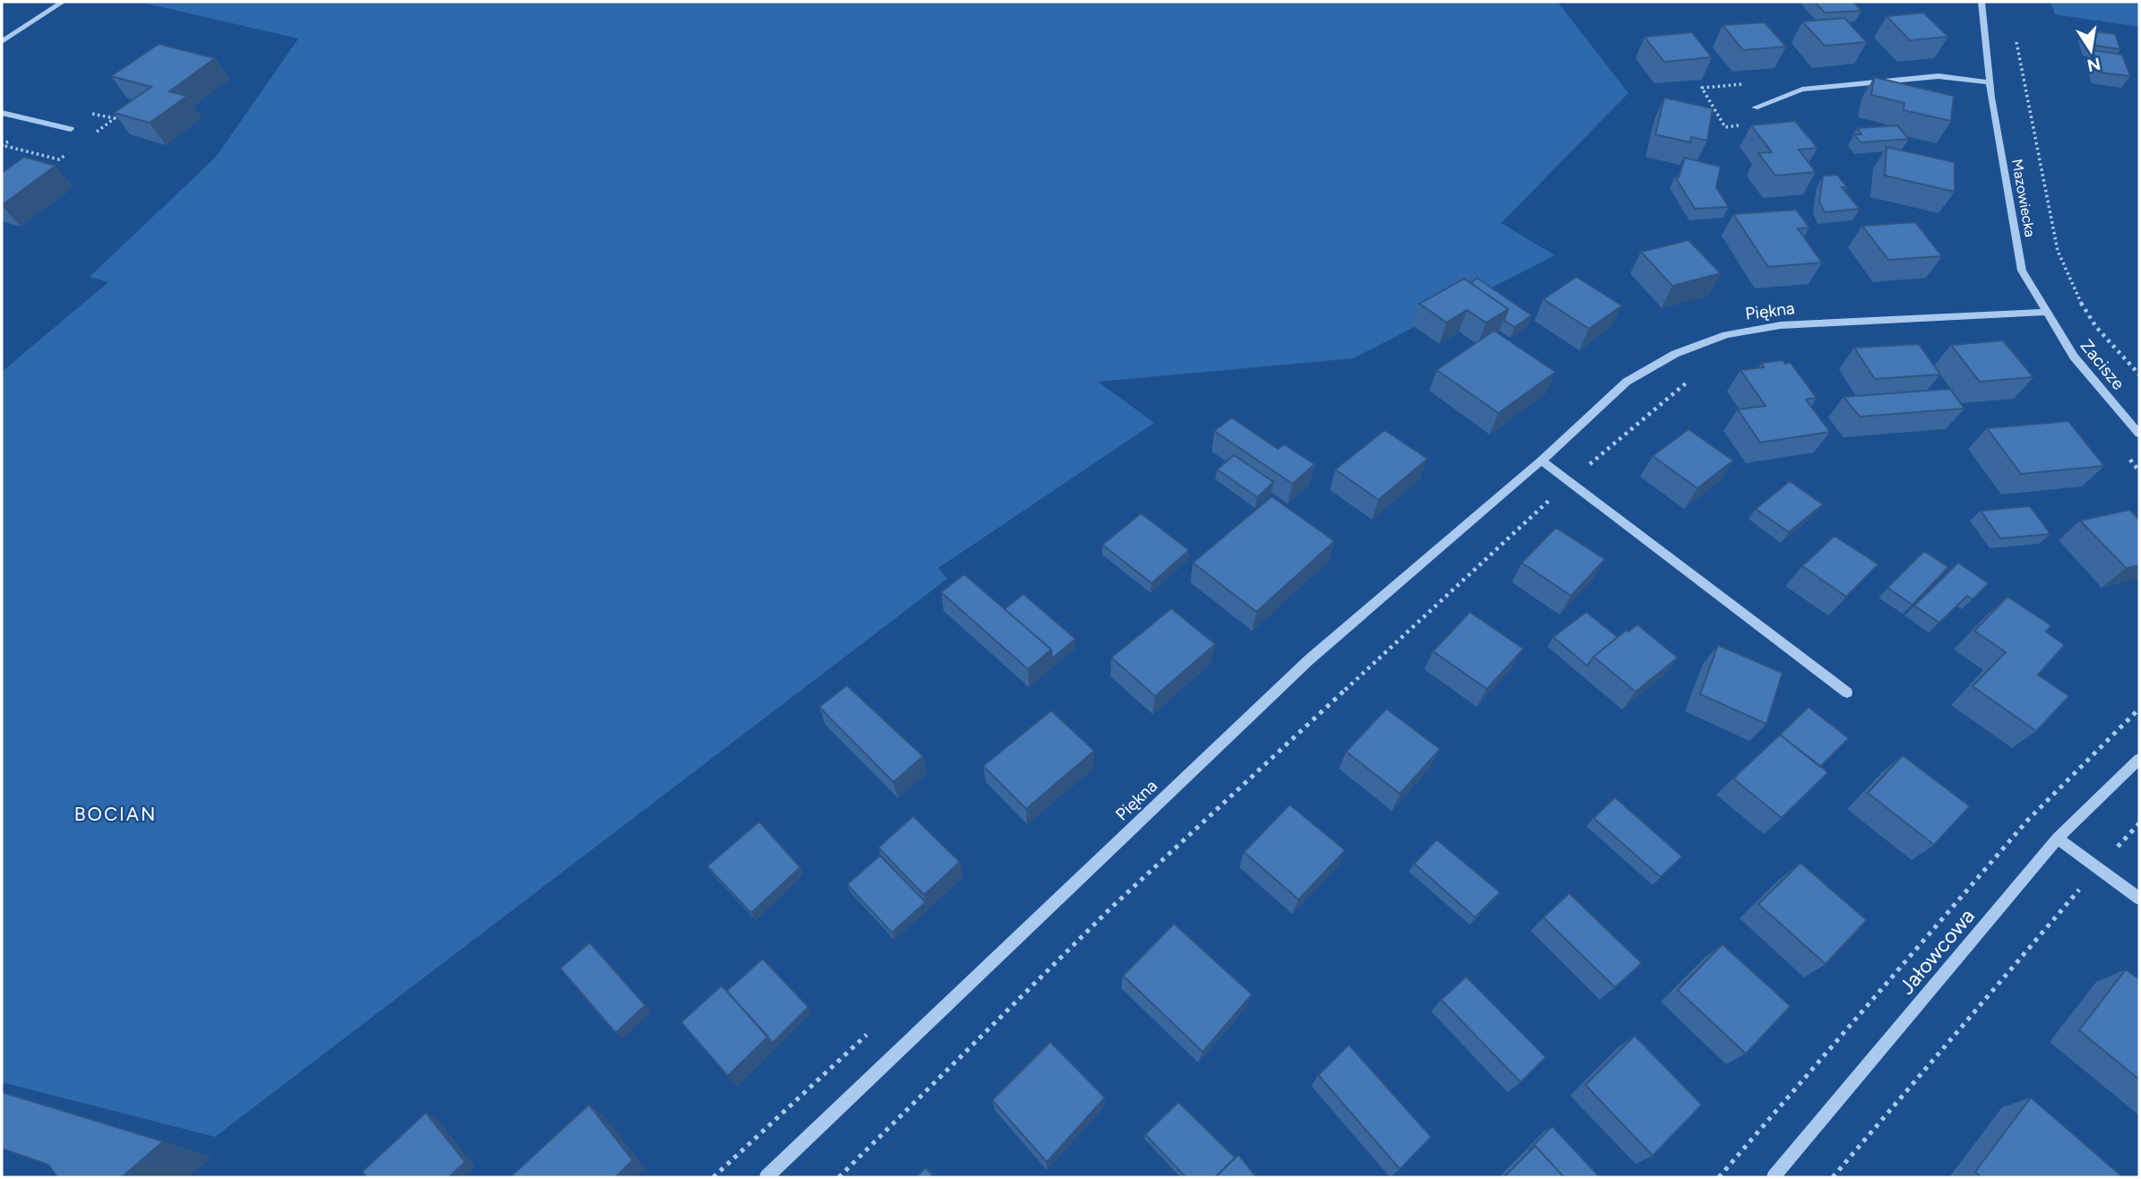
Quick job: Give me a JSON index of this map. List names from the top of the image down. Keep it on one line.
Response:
{"streets":{"street":["Mazowiecka","Piękna","Zacisze","Jałowcowa"]},"crossings":[["Mazowiecka","Piękna"],["Mazowiecka","Zacisze"],["Piękna","Zacisze"]],"districts":["BOCIAN"],"north":"bottom"}
